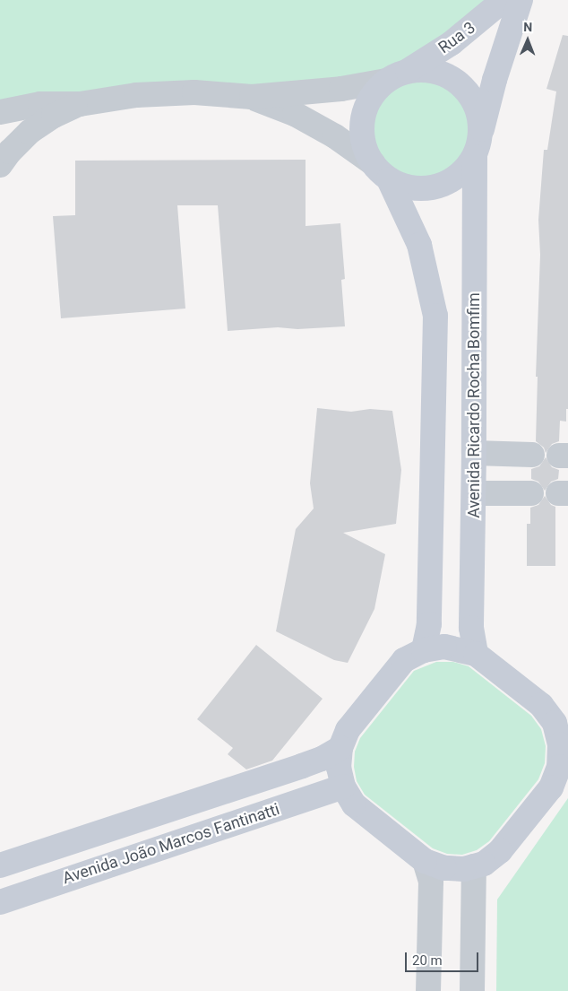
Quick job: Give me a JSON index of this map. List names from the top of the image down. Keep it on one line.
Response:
{"streets":{"street":["Rua 3","Avenida Ricardo Rocha Bomfim","Avenida João Marcos Fantinatti"]},"crossings":[["Rua 3","Avenida Ricardo Rocha Bomfim"]],"scale_bar":"20 m","north":"top"}
